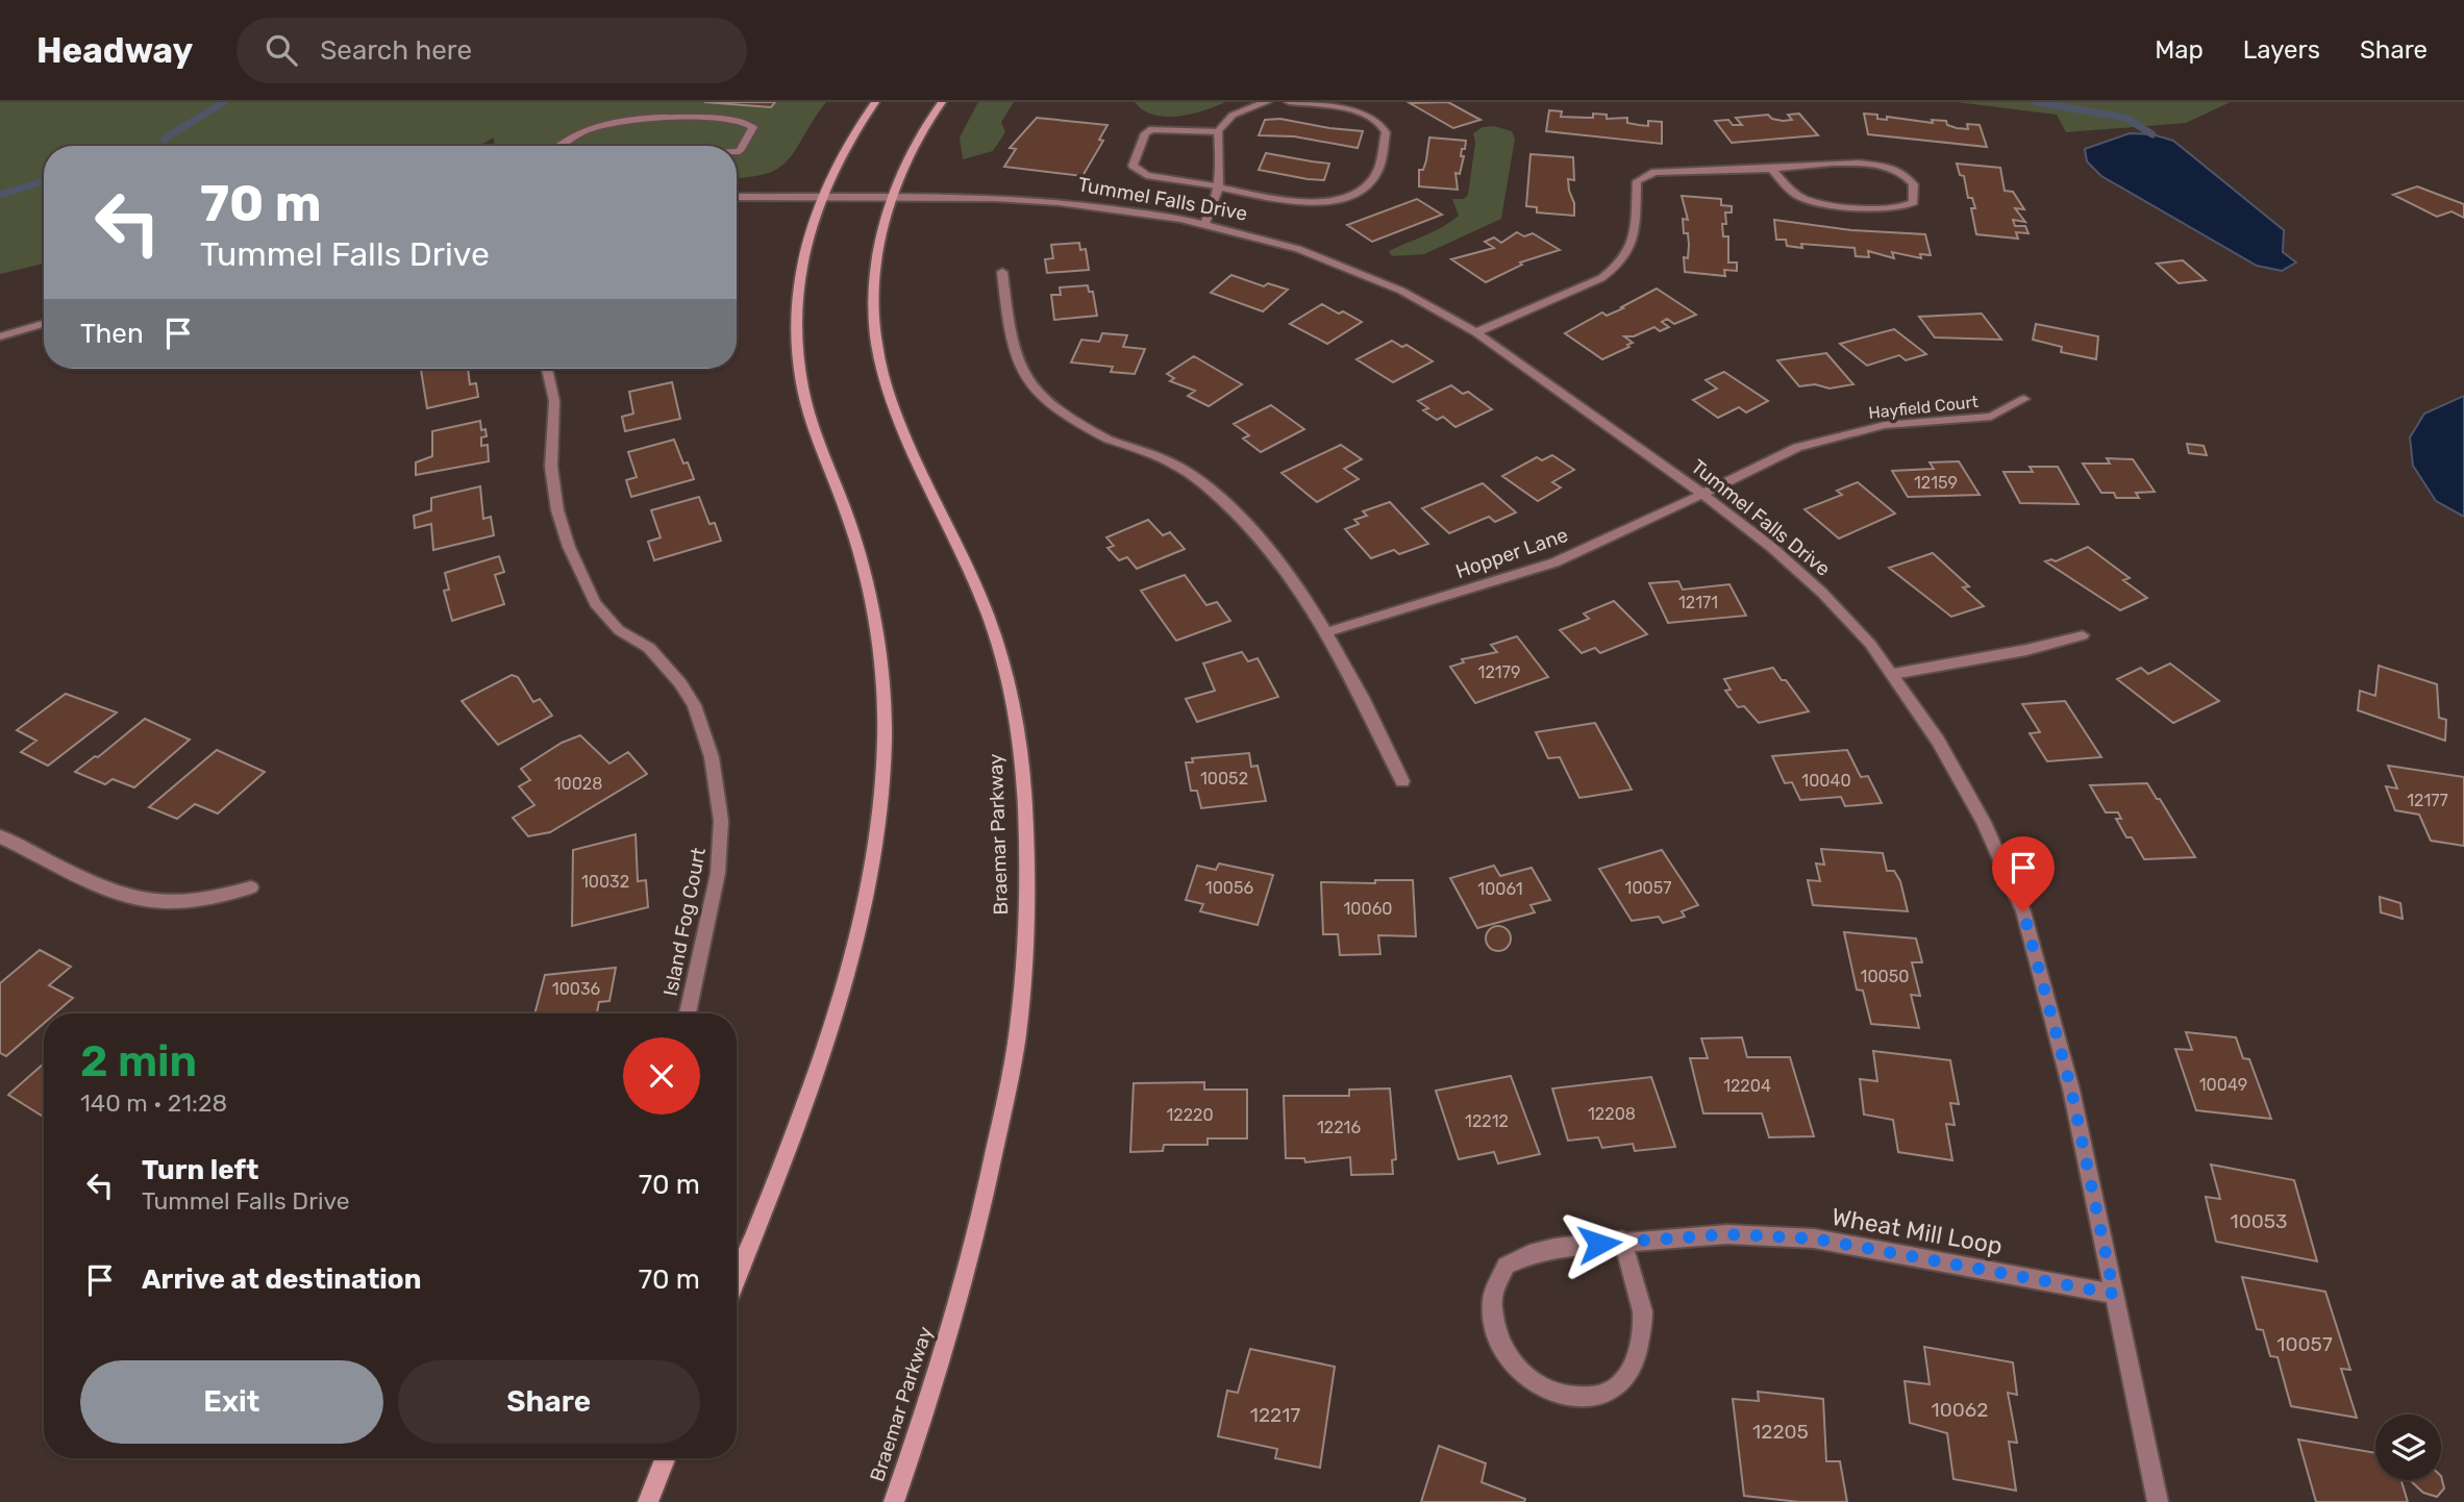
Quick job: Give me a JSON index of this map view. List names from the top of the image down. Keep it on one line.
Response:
{"streets":{"street":["Tummel Falls Drive","Hayfield Court","Hopper Lane","Braemar Parkway","Island Fog Court","Wheat Mill Loop"]},"crossings":[["Tummel Falls Drive","Hayfield Court"],["Tummel Falls Drive","Hopper Lane"],["Tummel Falls Drive","Braemar Parkway"],["Tummel Falls Drive","Wheat Mill Loop"],["Hayfield Court","Hopper Lane"]],"house_numbers":["12159","12171","12179","10052","10040","10028","12177","10032","10056","10057","10061","10060","10050","10036","10049","12204","12208","12220","12212","12216","10053","10057","10062","12217","12205"],"page":{"header":"Headway","search":"Search here","nav":["Map","Layers","Share"],"turn":["70 m","Tummel Falls Drive"],"then":"Then","heading":["2 min","140 m · 21:28"],"list":[{"name":"Turn left","note":"Tummel Falls Drive","value":"70 m"},{"name":"Arrive at destination","value":"70 m"}],"buttons":["Exit","Share"]}}
